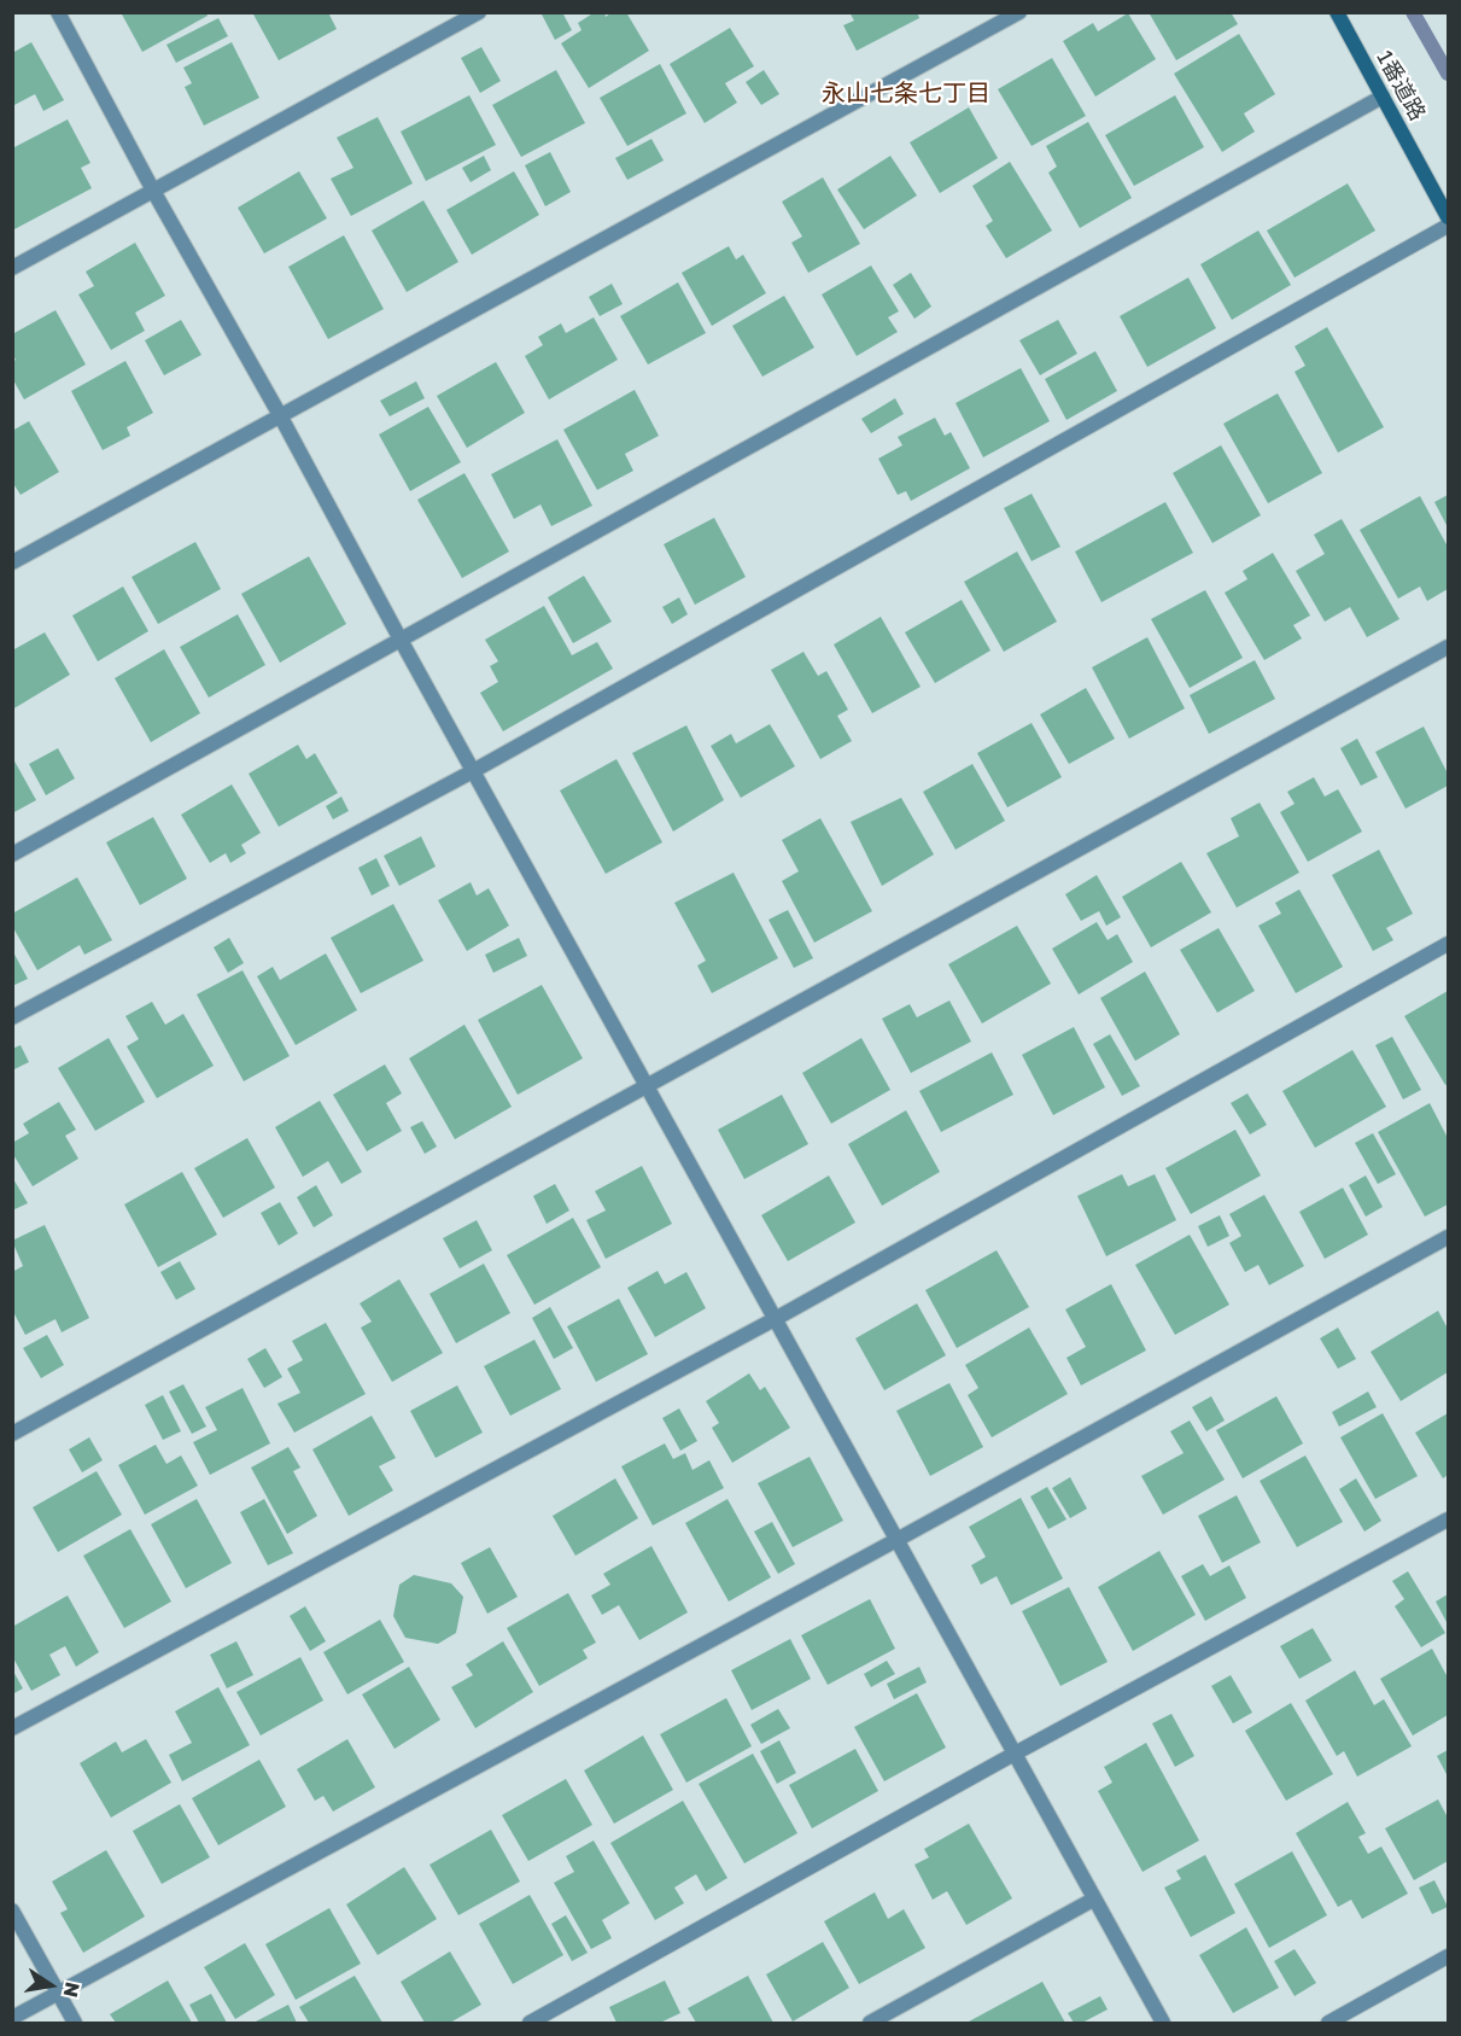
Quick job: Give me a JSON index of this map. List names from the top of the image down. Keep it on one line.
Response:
{"streets":{"street":["1番道路"]},"districts":["永山七条七丁目"],"north":"right"}
